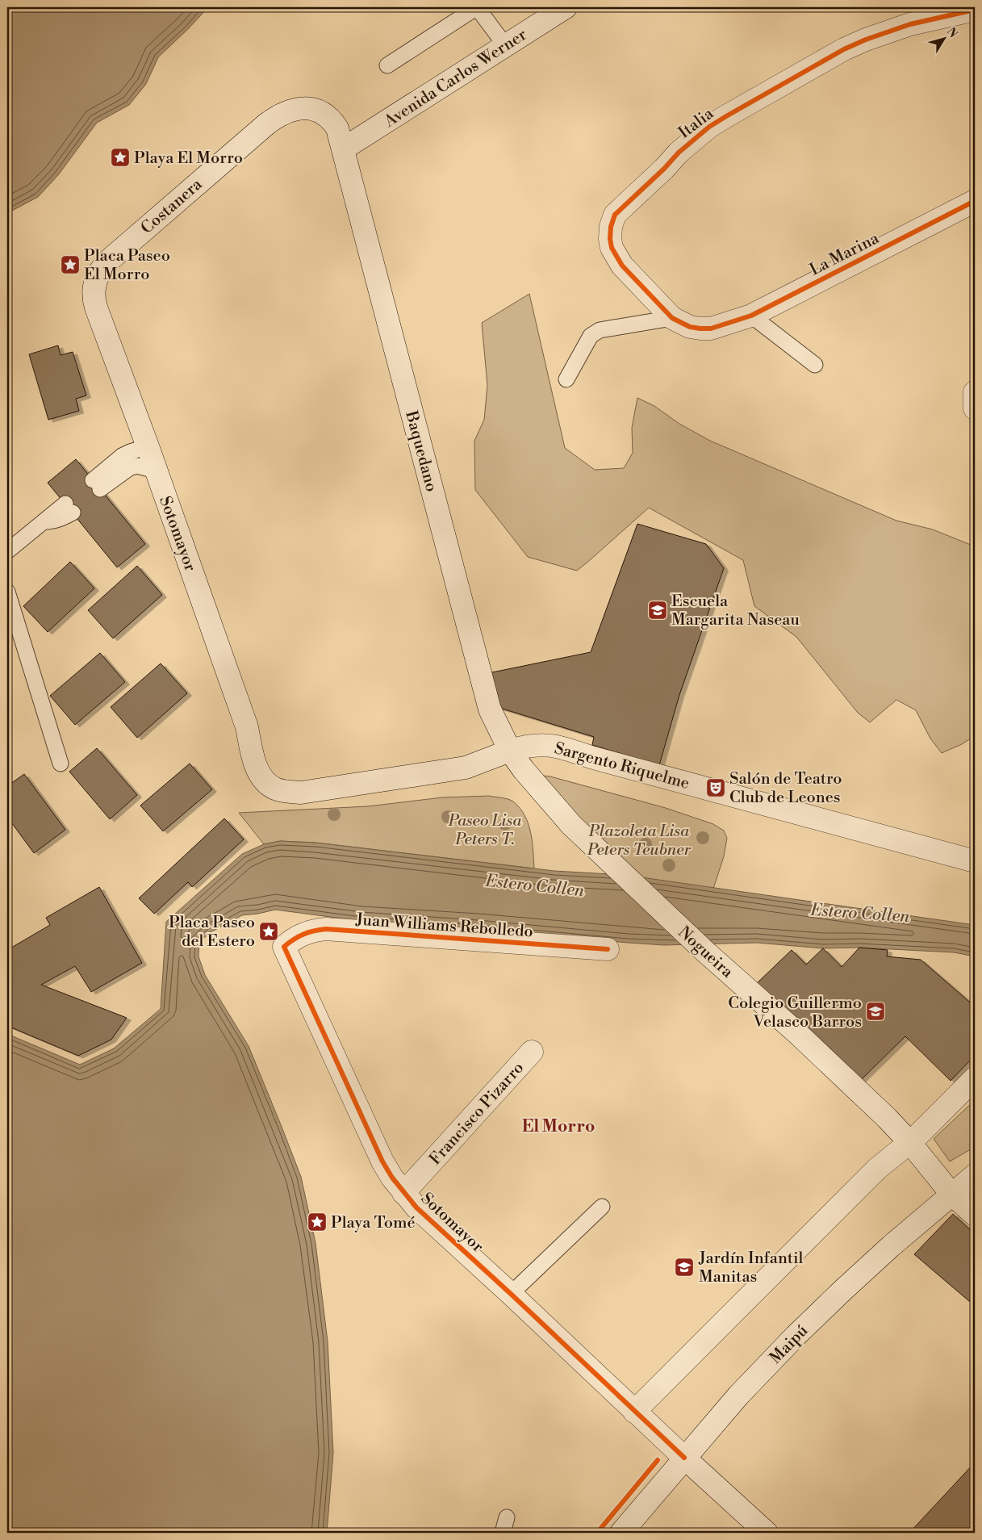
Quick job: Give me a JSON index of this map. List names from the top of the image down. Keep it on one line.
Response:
{"streets":{"main road":["Avenida Carlos Werner","Italia","Costanera","La Marina","Baquedano","Sotomayor","Sargento Riquelme","Juan Williams Rebolledo","Nogueira","Francisco Pizarro","Maipú"]},"crossings":[["Avenida Carlos Werner","Costanera"],["Avenida Carlos Werner","Baquedano"],["Italia","La Marina"],["Costanera","Baquedano"],["Costanera","Sotomayor"],["Baquedano","Sargento Riquelme"],["Baquedano","Nogueira"],["Sotomayor","Sargento Riquelme"],["Sotomayor","Juan Williams Rebolledo"],["Sotomayor","Francisco Pizarro"],["Sotomayor","Maipú"],["Sargento Riquelme","Nogueira"],["Nogueira","Maipú"]],"districts":["El Morro"],"water":["Estero Collen"],"parks":["Paseo Lisa Peters T.","Plazoleta Lisa Peters Teubner"],"places":{"place":["Playa El Morro","Placa Paseo El Morro","Placa Paseo del Estero","Playa Tomé"],"school or university":["Escuela Margarita Naseau","Colegio Guillermo Velasco Barros","Jardín Infantil Manitas"],"theatre":["Salón de Teatro Club de Leones"]},"north":"top right"}
